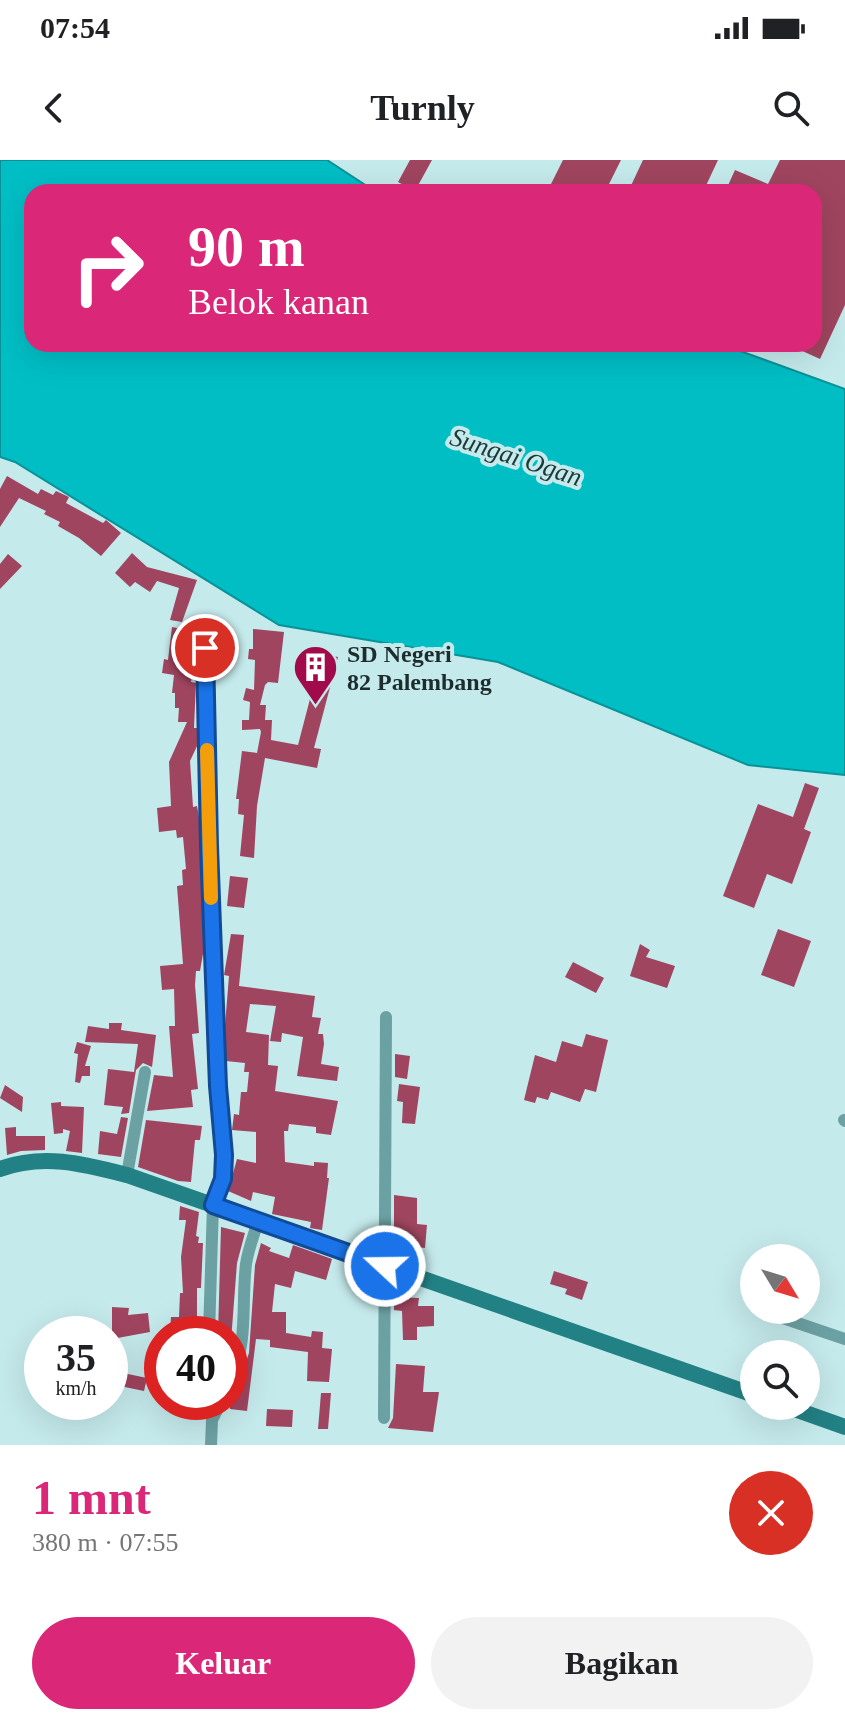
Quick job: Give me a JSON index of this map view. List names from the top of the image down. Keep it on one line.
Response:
{"water":["Sungai Ogan"],"places":{"building":["SD Negeri 82 Palembang"]},"north":"bottom right","page":{"status":"07:54","header":"Turnly","turn":["90 m","Belok kanan"],"speed":"35 km/h","limit":"40","heading":["1 mnt","380 m · 07:55"],"buttons":["Keluar","Bagikan"]}}
